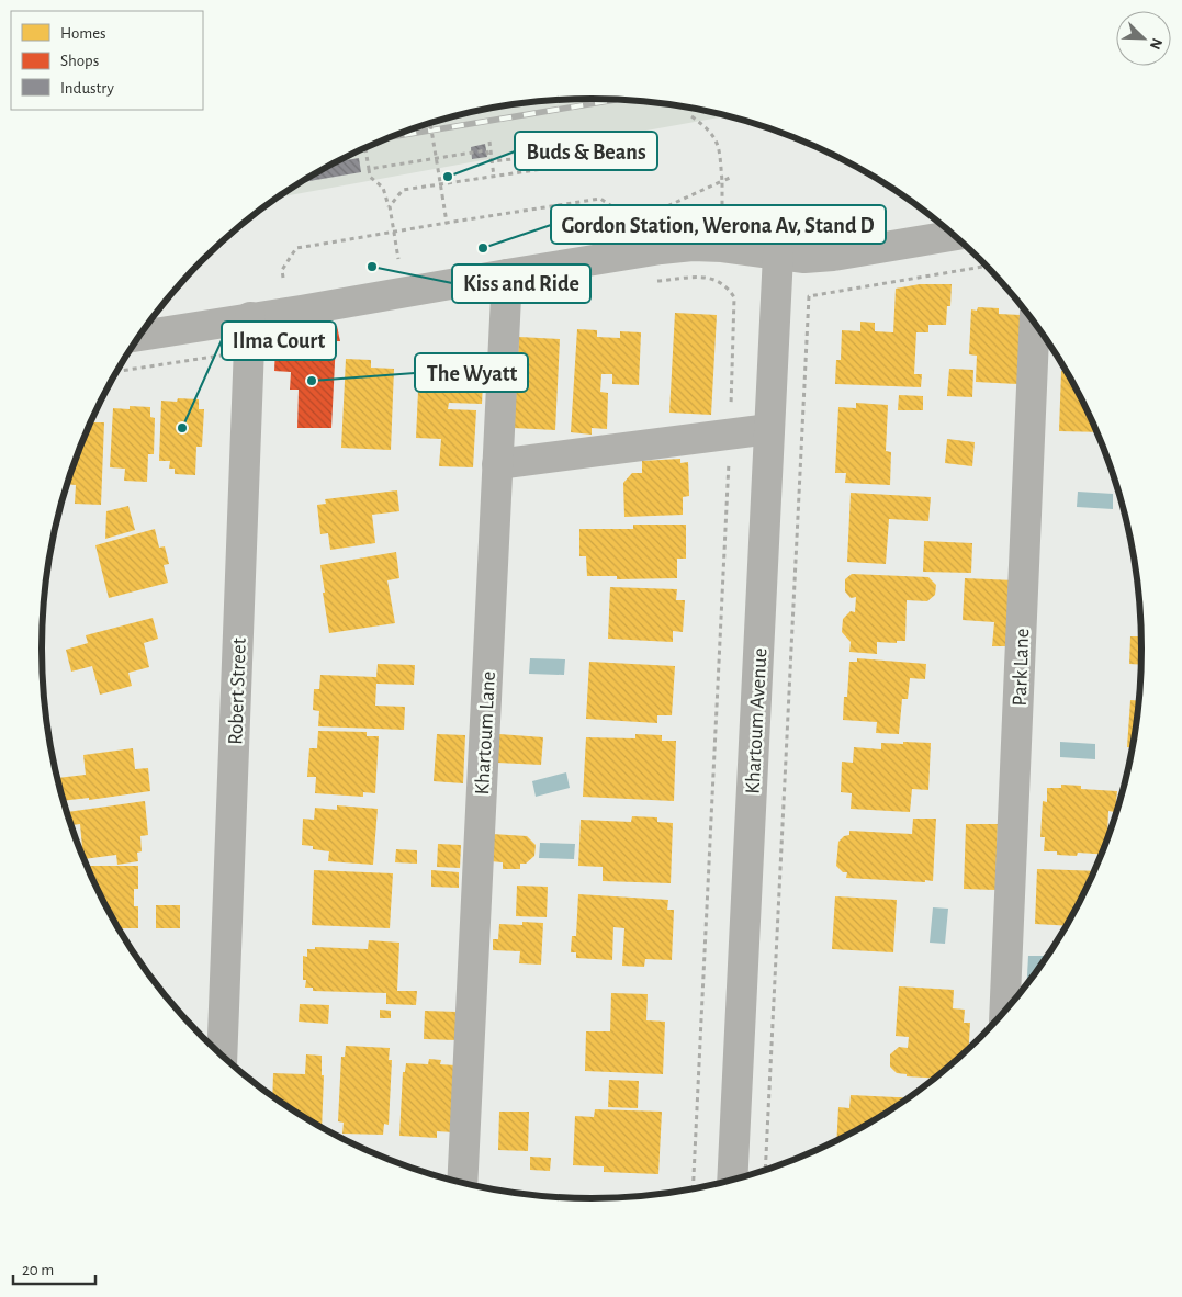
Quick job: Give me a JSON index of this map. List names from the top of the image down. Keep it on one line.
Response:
{"streets":{"street":["Park Lane","Robert Street","Khartoum Avenue","Khartoum Lane"]},"places":["Buds & Beans","Gordon Station, Werona Av, Stand D","Kiss and Ride","The Wyatt","Ilma Court"],"legend":["Homes","Shops","Industry"],"scale_bar":"20 m","north":"bottom right"}
